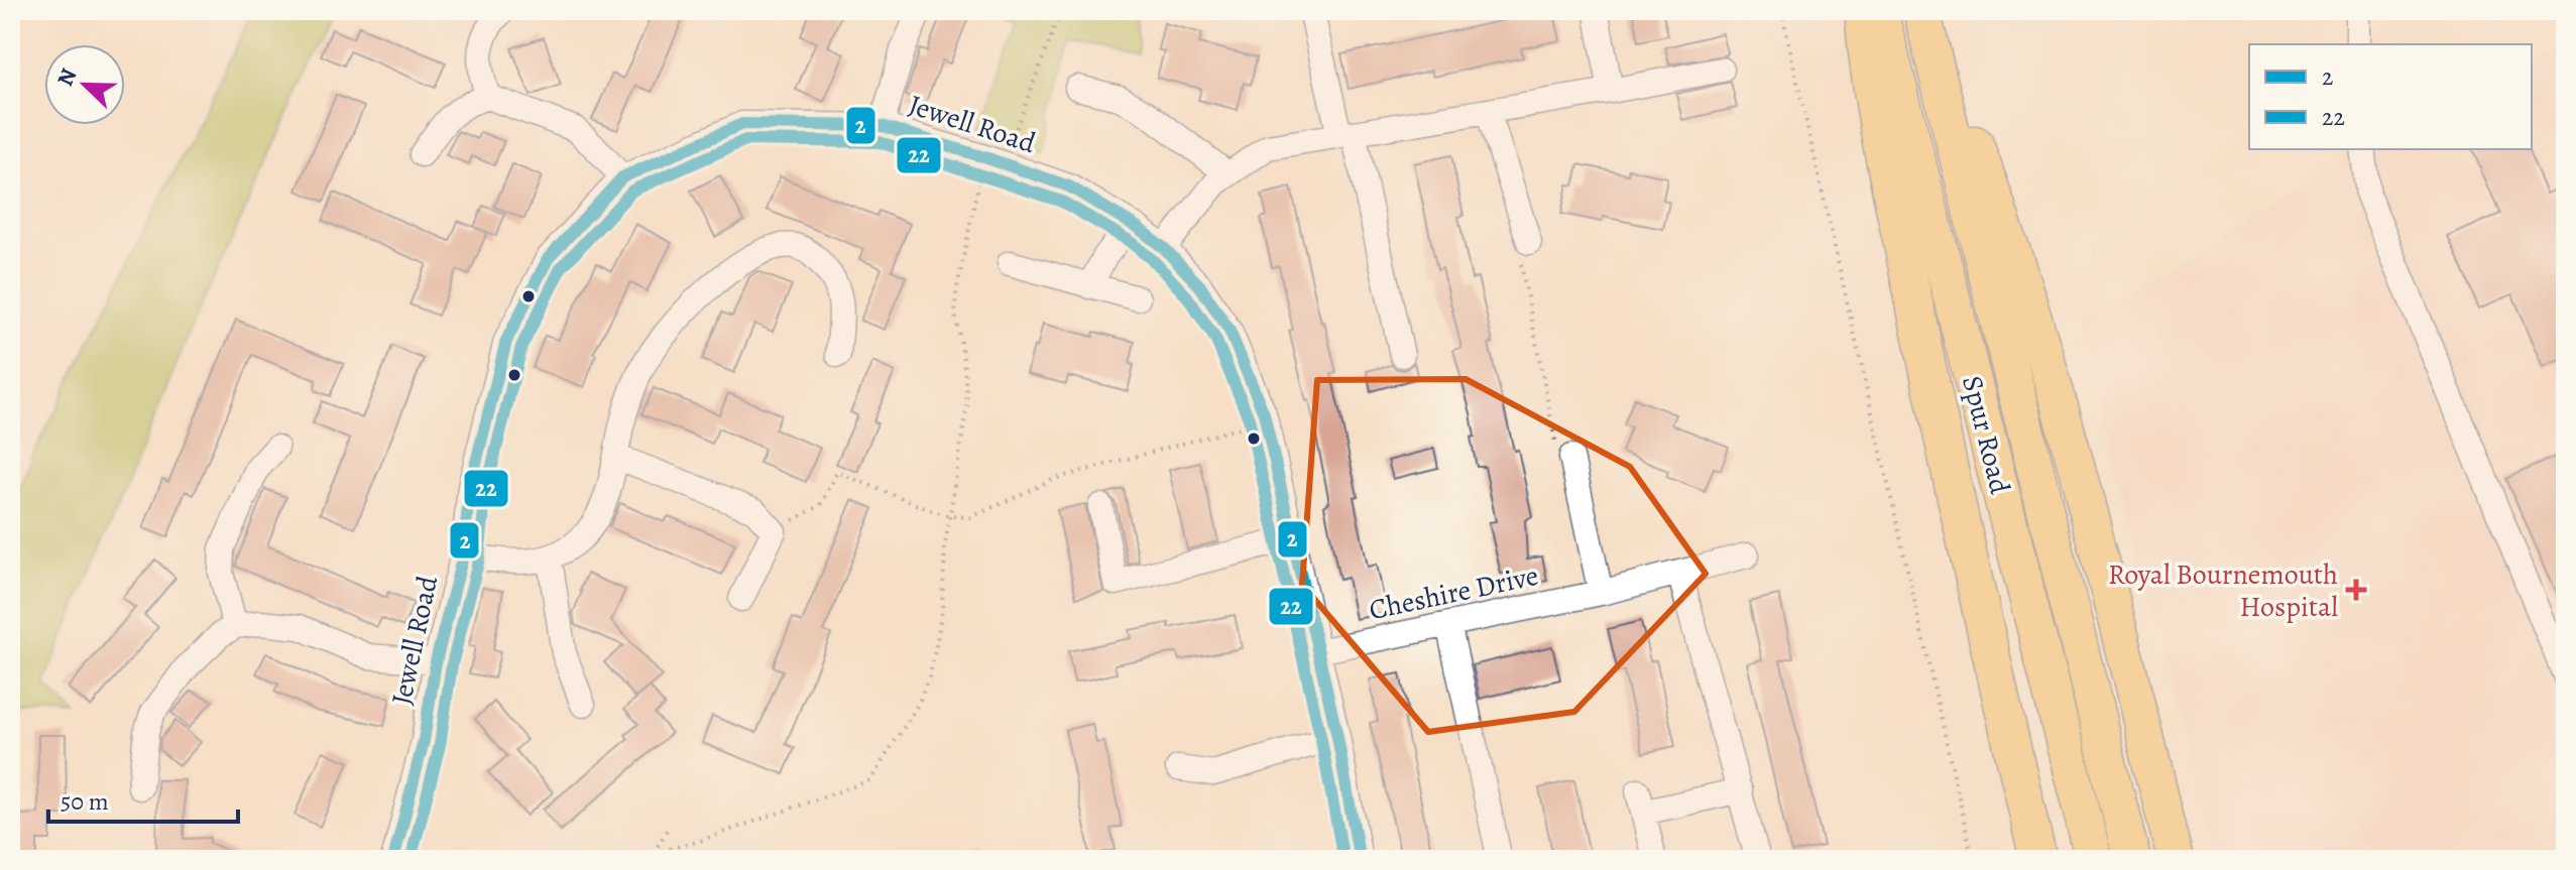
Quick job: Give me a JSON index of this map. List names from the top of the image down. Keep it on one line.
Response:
{"streets":{"highway":["Spur Road"],"street":["Jewell Road","Cheshire Drive"]},"crossings":[["Jewell Road","Cheshire Drive"]],"places":{"health":["Royal Bournemouth Hospital"]},"lines":["transit line 2","transit line 22"],"legend":["2","22"],"scale_bar":"50 m","north":"top left"}
